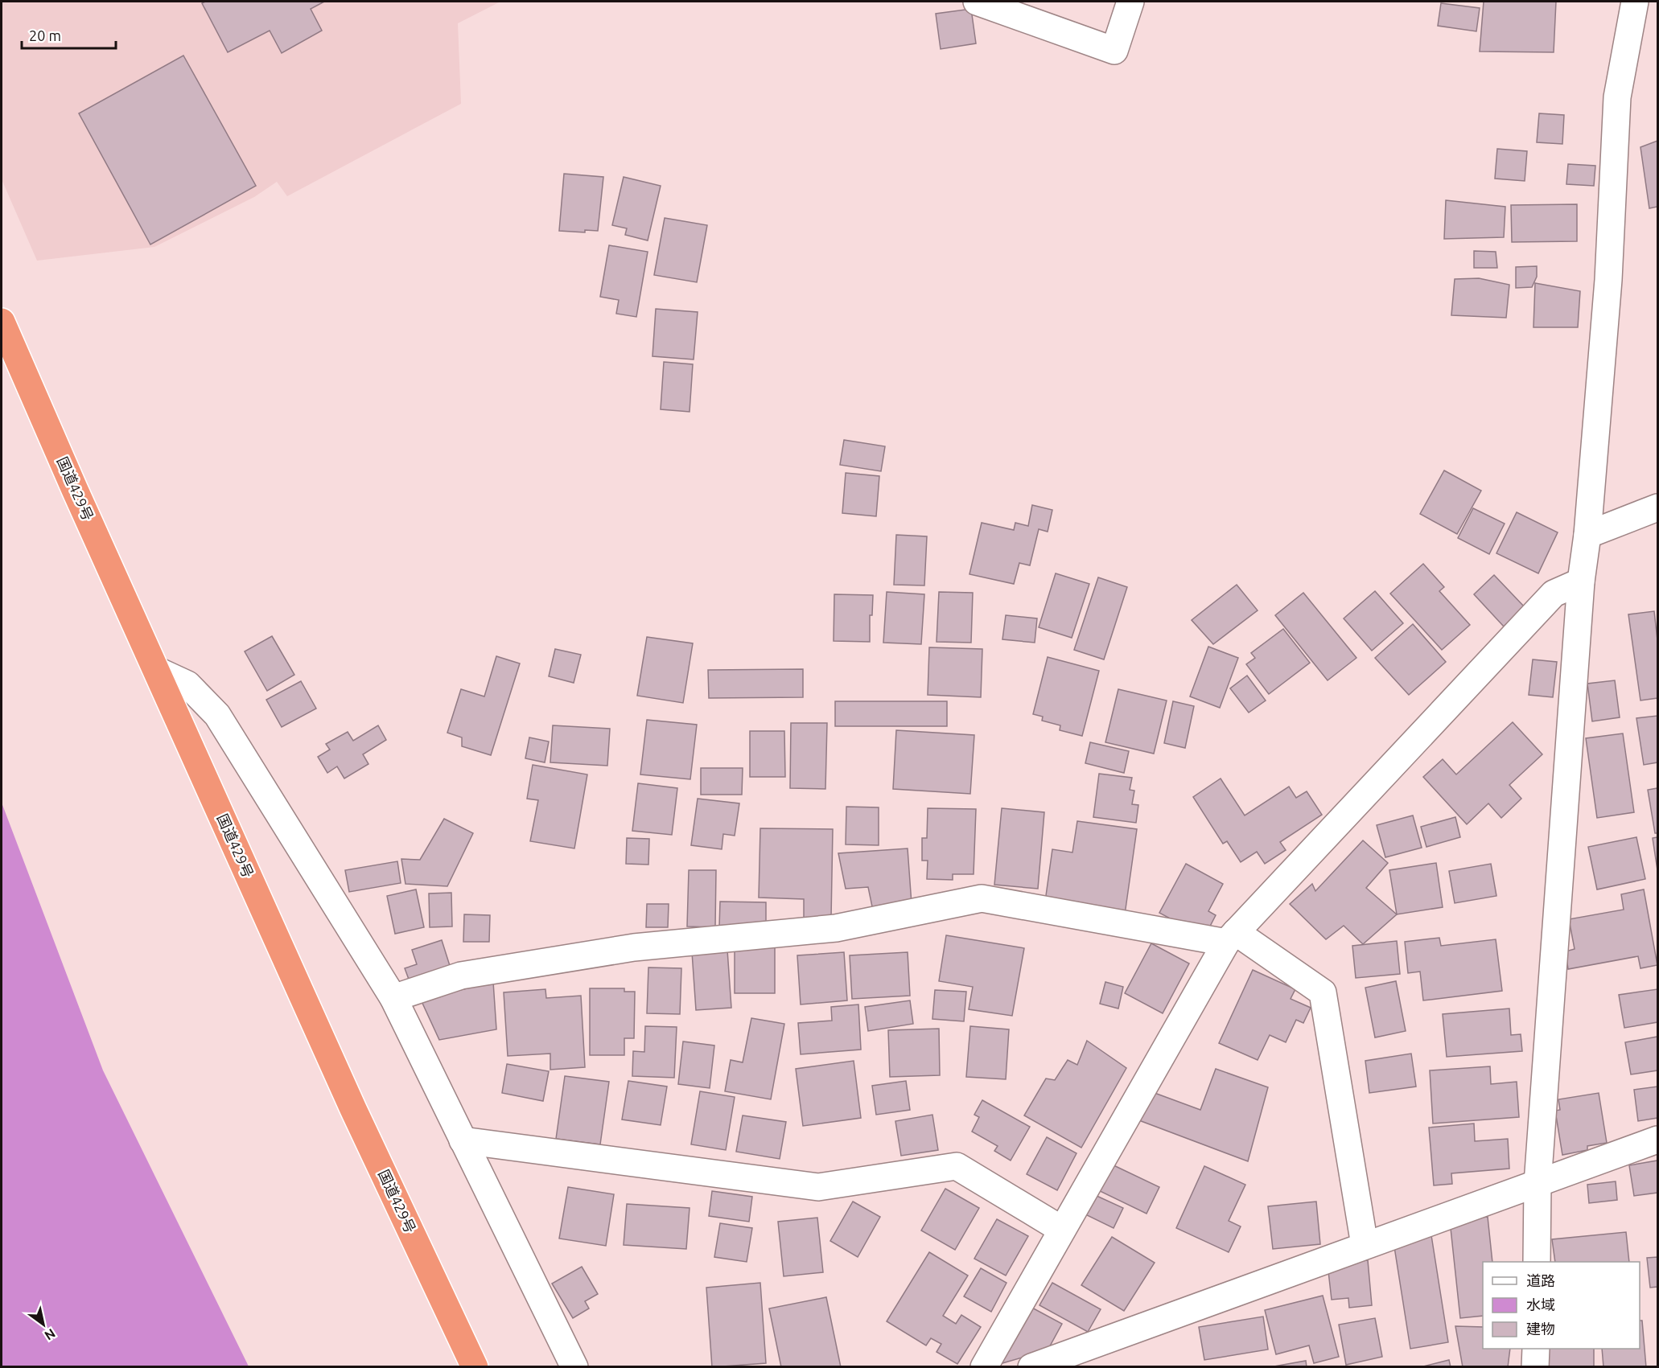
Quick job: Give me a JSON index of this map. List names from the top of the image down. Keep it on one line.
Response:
{"streets":{"highway":["国道429号"]},"legend":["道路","水域","建物"],"scale_bar":"20 m","north":"bottom right"}
